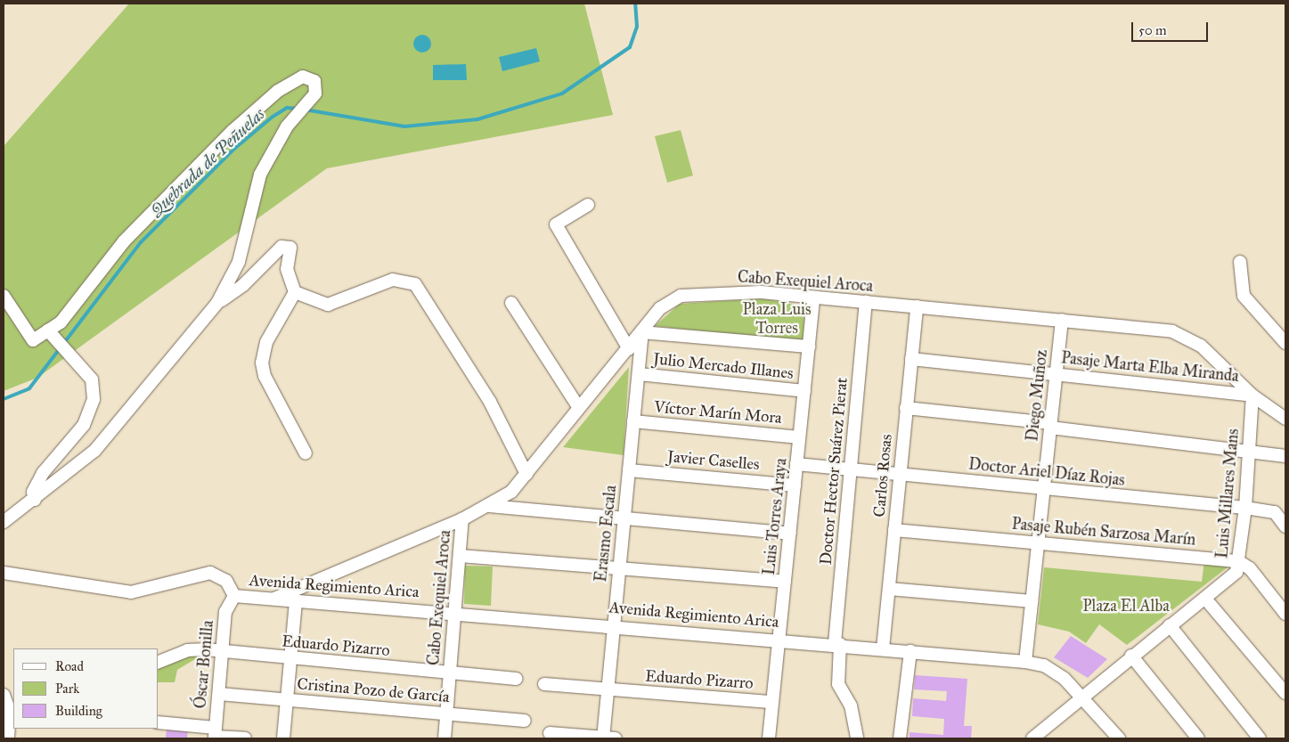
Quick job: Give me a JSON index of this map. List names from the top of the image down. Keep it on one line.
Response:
{"streets":{"street":["Cabo Exequiel Aroca","Julio Mercado Illanes","Pasaje Marta Elba Miranda","Diego Muñoz","Víctor Marín Mora","Javier Caselles","Doctor Hector Suárez Pierat","Doctor Ariel Díaz Rojas","Carlos Rosas","Luis Millares Mans","Luis Torres Araya","Pasaje Rubén Sarzosa Marín","Erasmo Escala","Avenida Regimiento Arica","Eduardo Pizarro","Óscar Bonilla","Cristina Pozo de García"]},"crossings":[["Cabo Exequiel Aroca","Pasaje Marta Elba Miranda"],["Cabo Exequiel Aroca","Diego Muñoz"],["Cabo Exequiel Aroca","Doctor Hector Suárez Pierat"],["Cabo Exequiel Aroca","Carlos Rosas"],["Cabo Exequiel Aroca","Luis Millares Mans"],["Cabo Exequiel Aroca","Luis Torres Araya"],["Cabo Exequiel Aroca","Erasmo Escala"],["Cabo Exequiel Aroca","Avenida Regimiento Arica"],["Cabo Exequiel Aroca","Eduardo Pizarro"],["Cabo Exequiel Aroca","Cristina Pozo de García"],["Julio Mercado Illanes","Luis Torres Araya"],["Julio Mercado Illanes","Erasmo Escala"],["Pasaje Marta Elba Miranda","Diego Muñoz"],["Pasaje Marta Elba Miranda","Carlos Rosas"],["Pasaje Marta Elba Miranda","Luis Millares Mans"],["Diego Muñoz","Doctor Ariel Díaz Rojas"],["Diego Muñoz","Pasaje Rubén Sarzosa Marín"],["Diego Muñoz","Avenida Regimiento Arica"],["Víctor Marín Mora","Luis Torres Araya"],["Víctor Marín Mora","Erasmo Escala"],["Javier Caselles","Luis Torres Araya"],["Javier Caselles","Erasmo Escala"],["Doctor Hector Suárez Pierat","Doctor Ariel Díaz Rojas"],["Doctor Hector Suárez Pierat","Avenida Regimiento Arica"],["Doctor Ariel Díaz Rojas","Carlos Rosas"],["Doctor Ariel Díaz Rojas","Luis Millares Mans"],["Doctor Ariel Díaz Rojas","Luis Torres Araya"],["Carlos Rosas","Pasaje Rubén Sarzosa Marín"],["Carlos Rosas","Avenida Regimiento Arica"],["Luis Millares Mans","Pasaje Rubén Sarzosa Marín"],["Luis Millares Mans","Avenida Regimiento Arica"],["Luis Torres Araya","Avenida Regimiento Arica"],["Luis Torres Araya","Eduardo Pizarro"],["Erasmo Escala","Avenida Regimiento Arica"],["Erasmo Escala","Eduardo Pizarro"],["Avenida Regimiento Arica","Óscar Bonilla"],["Eduardo Pizarro","Óscar Bonilla"],["Óscar Bonilla","Cristina Pozo de García"]],"water":["Quebrada de Peñuelas"],"parks":["Plaza Luis Torres","Plaza El Alba"],"legend":["Road","Park","Building"],"scale_bar":"50 m"}
